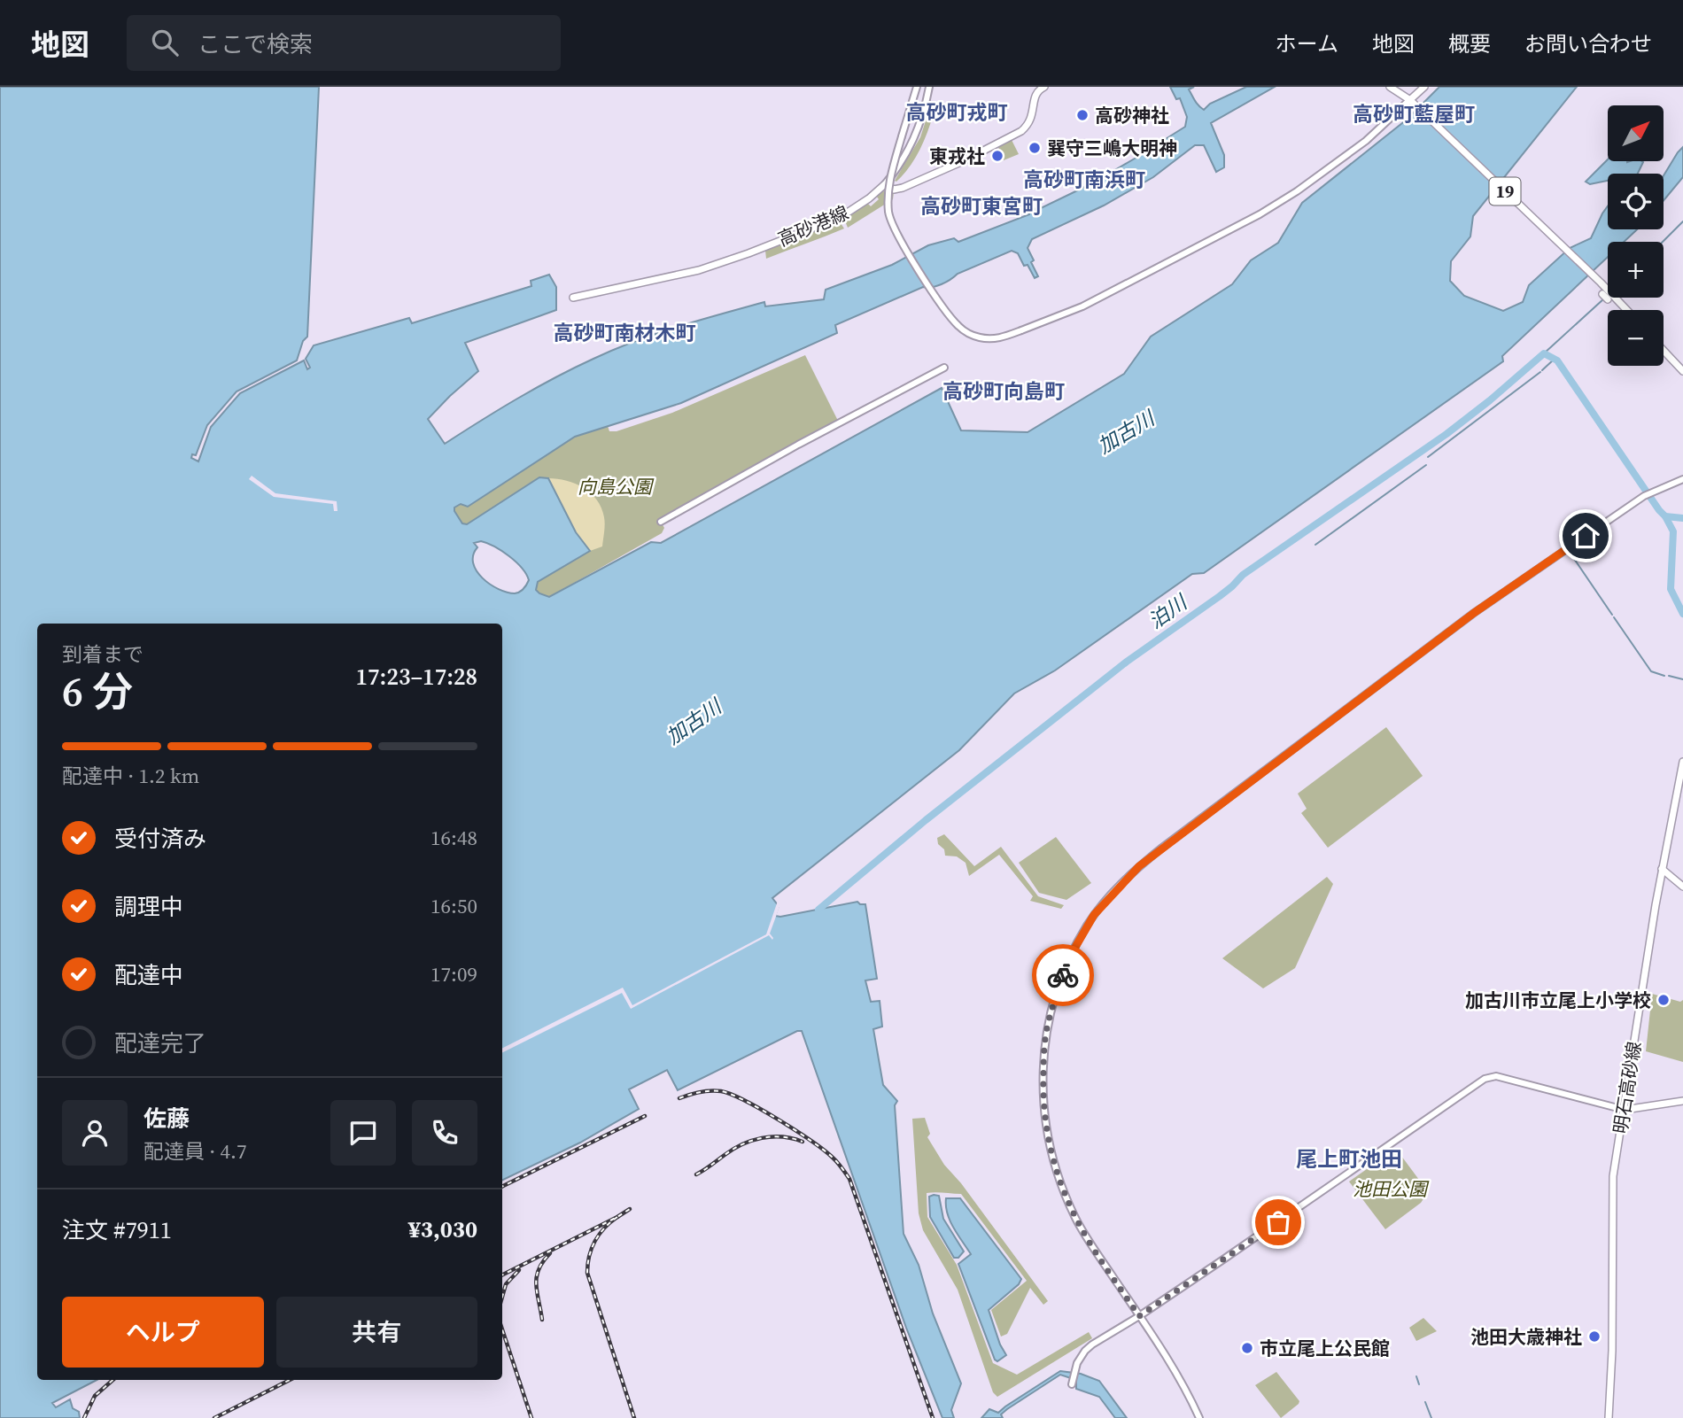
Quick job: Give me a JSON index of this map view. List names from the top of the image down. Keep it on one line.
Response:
{"streets":{"main road":["19","高砂港線","明石高砂線"]},"districts":["高砂町戎町","高砂町藍屋町","高砂町南浜町","高砂町東宮町","高砂町南材木町","高砂町向島町","尾上町池田"],"water":["加古川","泊川"],"parks":["向島公園","池田公園"],"places":["高砂神社","巽守三嶋大明神","東戎社","加古川市立尾上小学校","池田大歳神社","市立尾上公民館"],"north":"top right","page":{"header":"地図","search":"ここで検索","nav":["ホーム","地図","概要","お問い合わせ"],"map_buttons":["+","−"],"heading":["6 分","到着まで","17:23–17:28"],"panel":["佐藤","配達員 · 4.7","注文 #7911","¥3,030"],"bar":"配達中 · 1.2 km","list":[["受付済み","16:48"],["調理中","16:50"],["配達中","17:09"],"配達完了"],"buttons":["ヘルプ","共有"]}}
